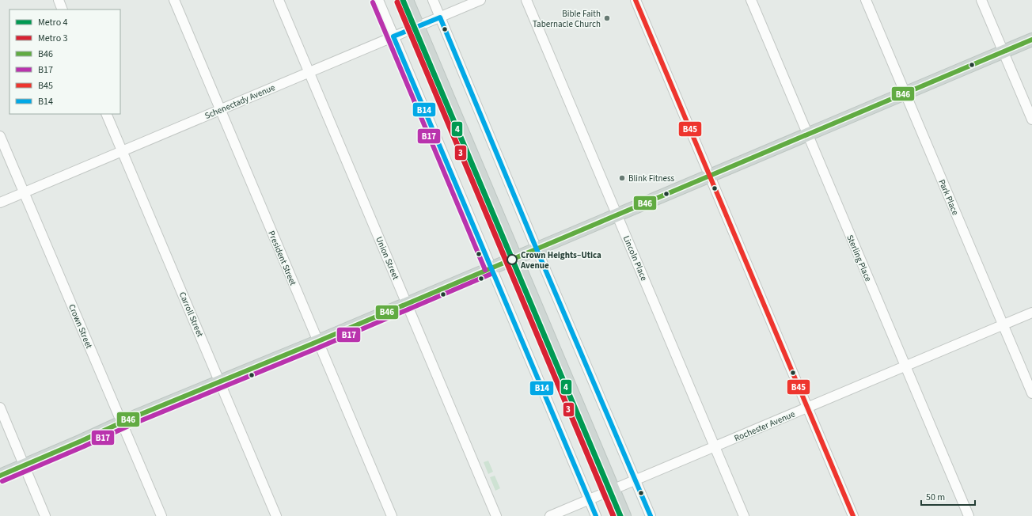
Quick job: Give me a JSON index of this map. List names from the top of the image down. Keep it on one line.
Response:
{"streets":{"street":["Schenectady Avenue","Park Place","President Street","Union Street","Lincoln Place","Sterling Place","Carroll Street","Crown Street","Rochester Avenue"]},"crossings":[["Schenectady Avenue","President Street"],["Schenectady Avenue","Union Street"],["Schenectady Avenue","Carroll Street"],["Schenectady Avenue","Crown Street"],["Park Place","Rochester Avenue"],["Lincoln Place","Rochester Avenue"],["Sterling Place","Rochester Avenue"]],"places":["Bible Faith Tabernacle Church","Blink Fitness","Crown Heights–Utica Avenue"],"lines":["metro line 4","transit line B45","metro line 3","transit line B17","transit line B14","transit line B46"],"legend":["Metro 4","Metro 3","B46","B17","B45","B14"],"scale_bar":"50 m"}
